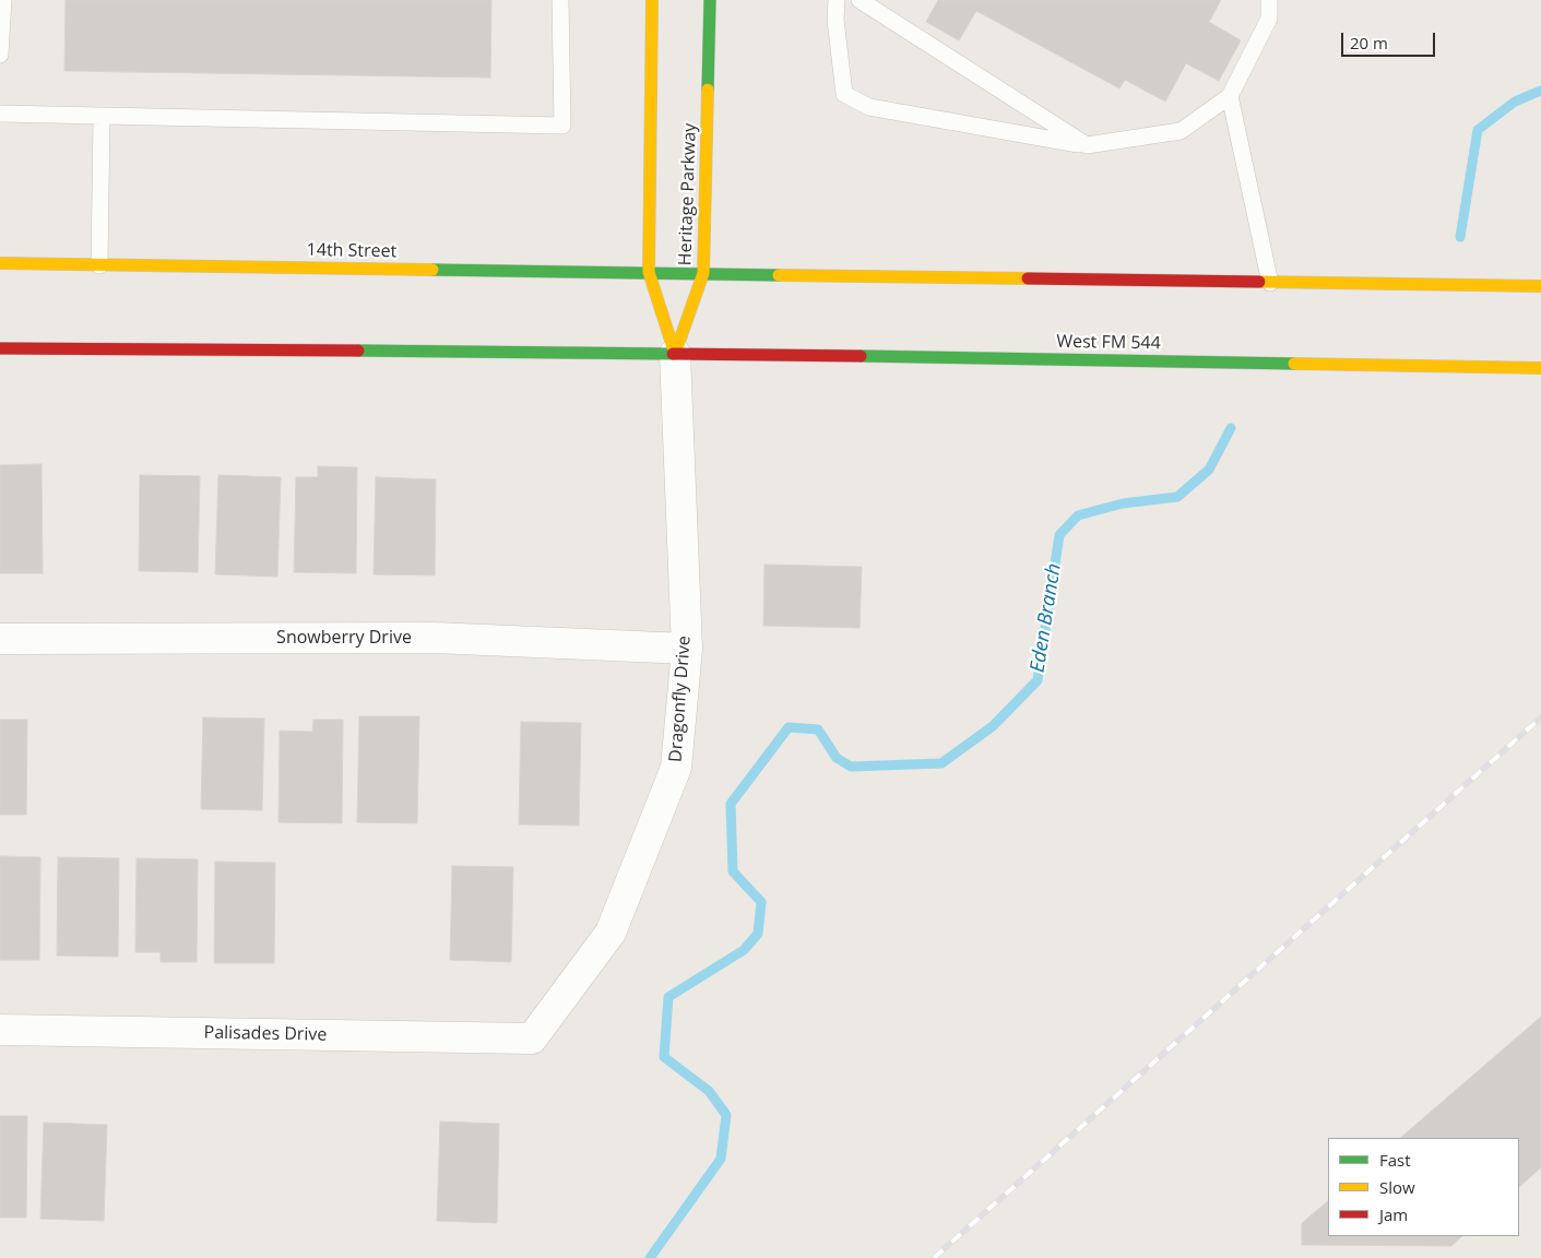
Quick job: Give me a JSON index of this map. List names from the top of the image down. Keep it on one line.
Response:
{"streets":{"main road":["Heritage Parkway","14th Street","West FM 544"],"street":["Snowberry Drive","Dragonfly Drive","Palisades Drive"]},"crossings":[["Heritage Parkway","14th Street"],["Heritage Parkway","West FM 544"],["Heritage Parkway","Dragonfly Drive"],["West FM 544","Dragonfly Drive"],["Snowberry Drive","Dragonfly Drive"],["Dragonfly Drive","Palisades Drive"]],"water":["Eden Branch"],"legend":["Fast","Slow","Jam"],"scale_bar":"20 m"}
